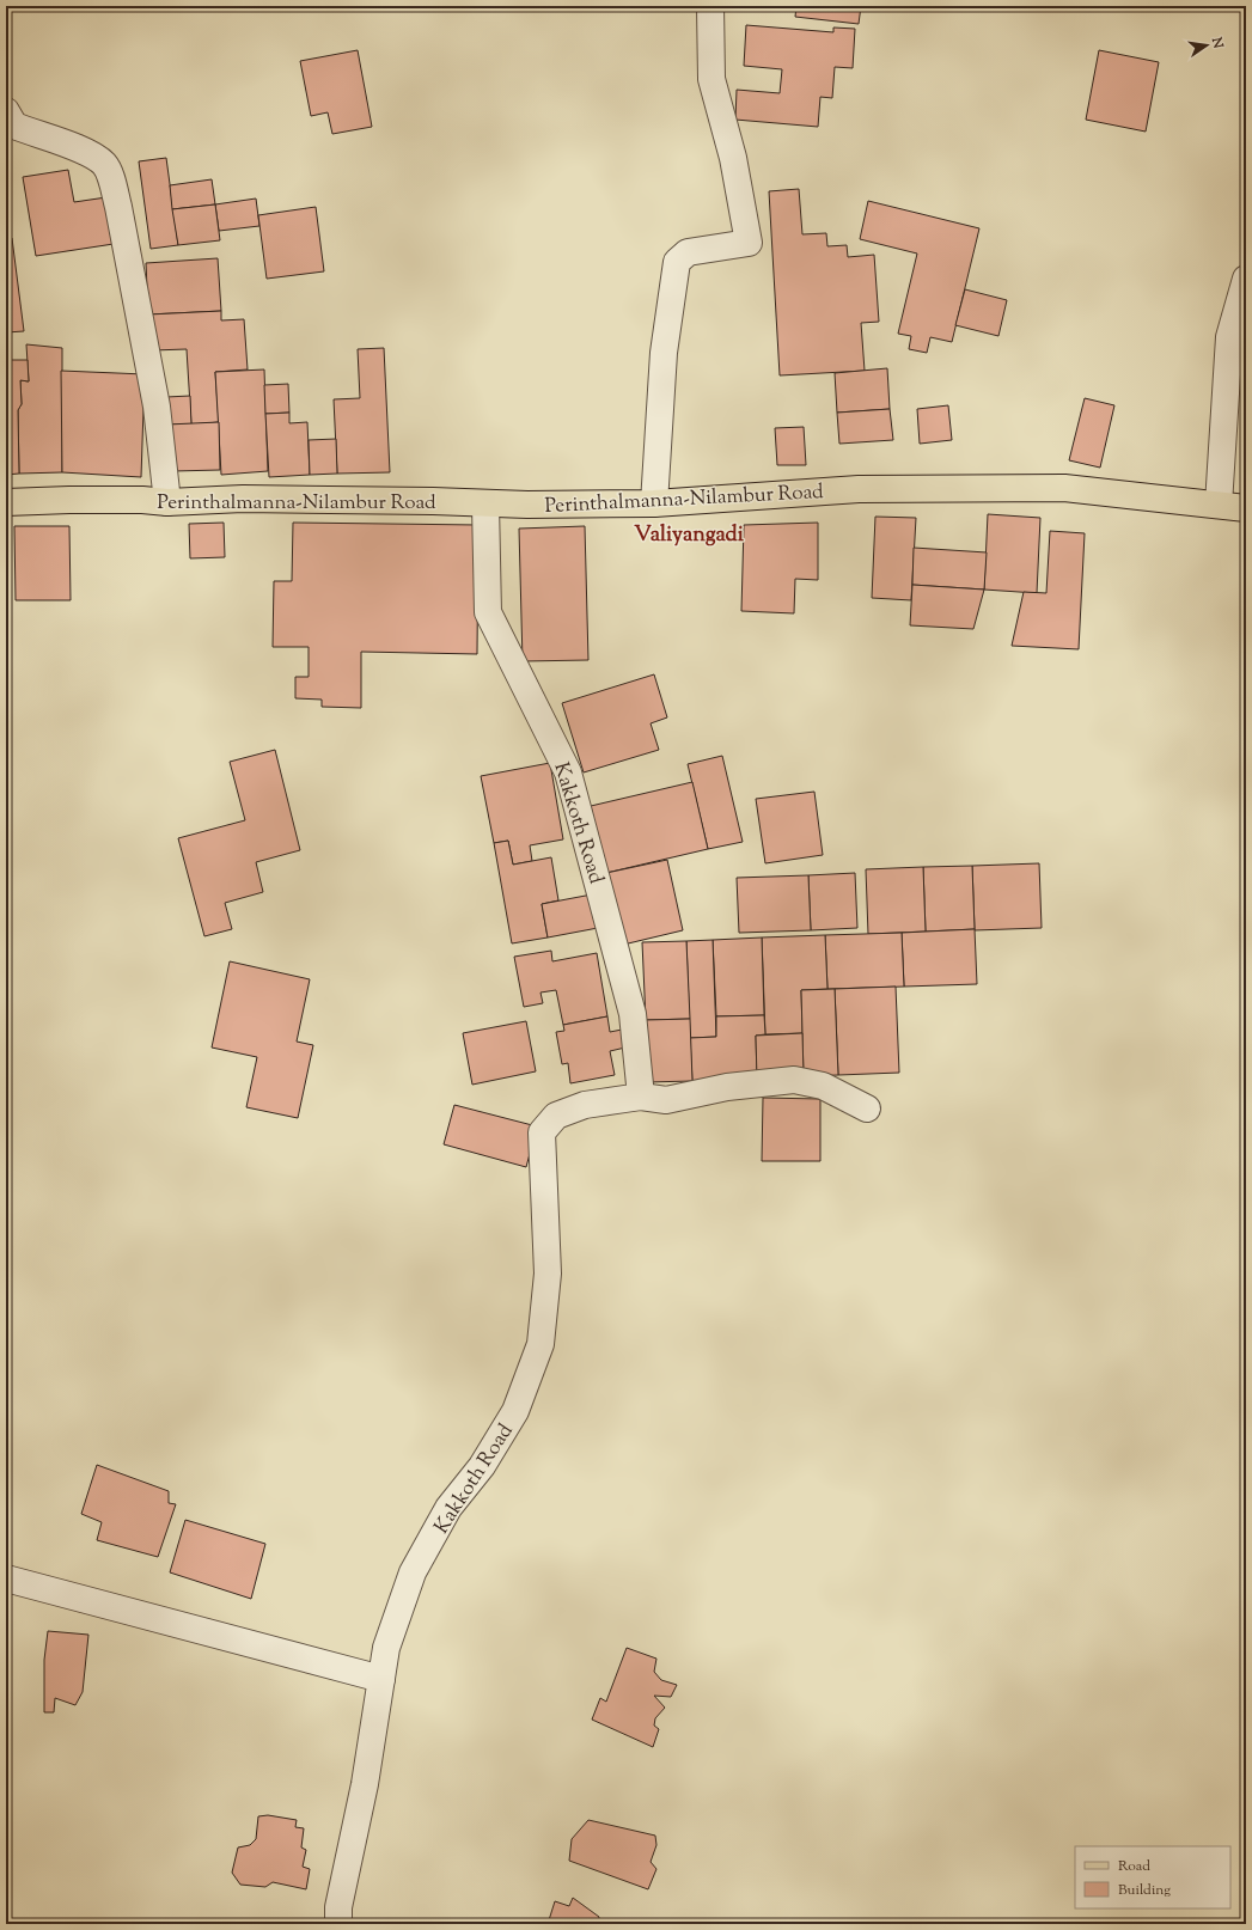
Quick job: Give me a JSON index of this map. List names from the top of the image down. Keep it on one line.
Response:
{"streets":{"main road":["Perinthalmanna-Nilambur Road"],"street":["Kakkoth Road"]},"crossings":[["Perinthalmanna-Nilambur Road","Kakkoth Road"]],"districts":["Valiyangadi"],"legend":["Road","Building"],"north":"right"}
